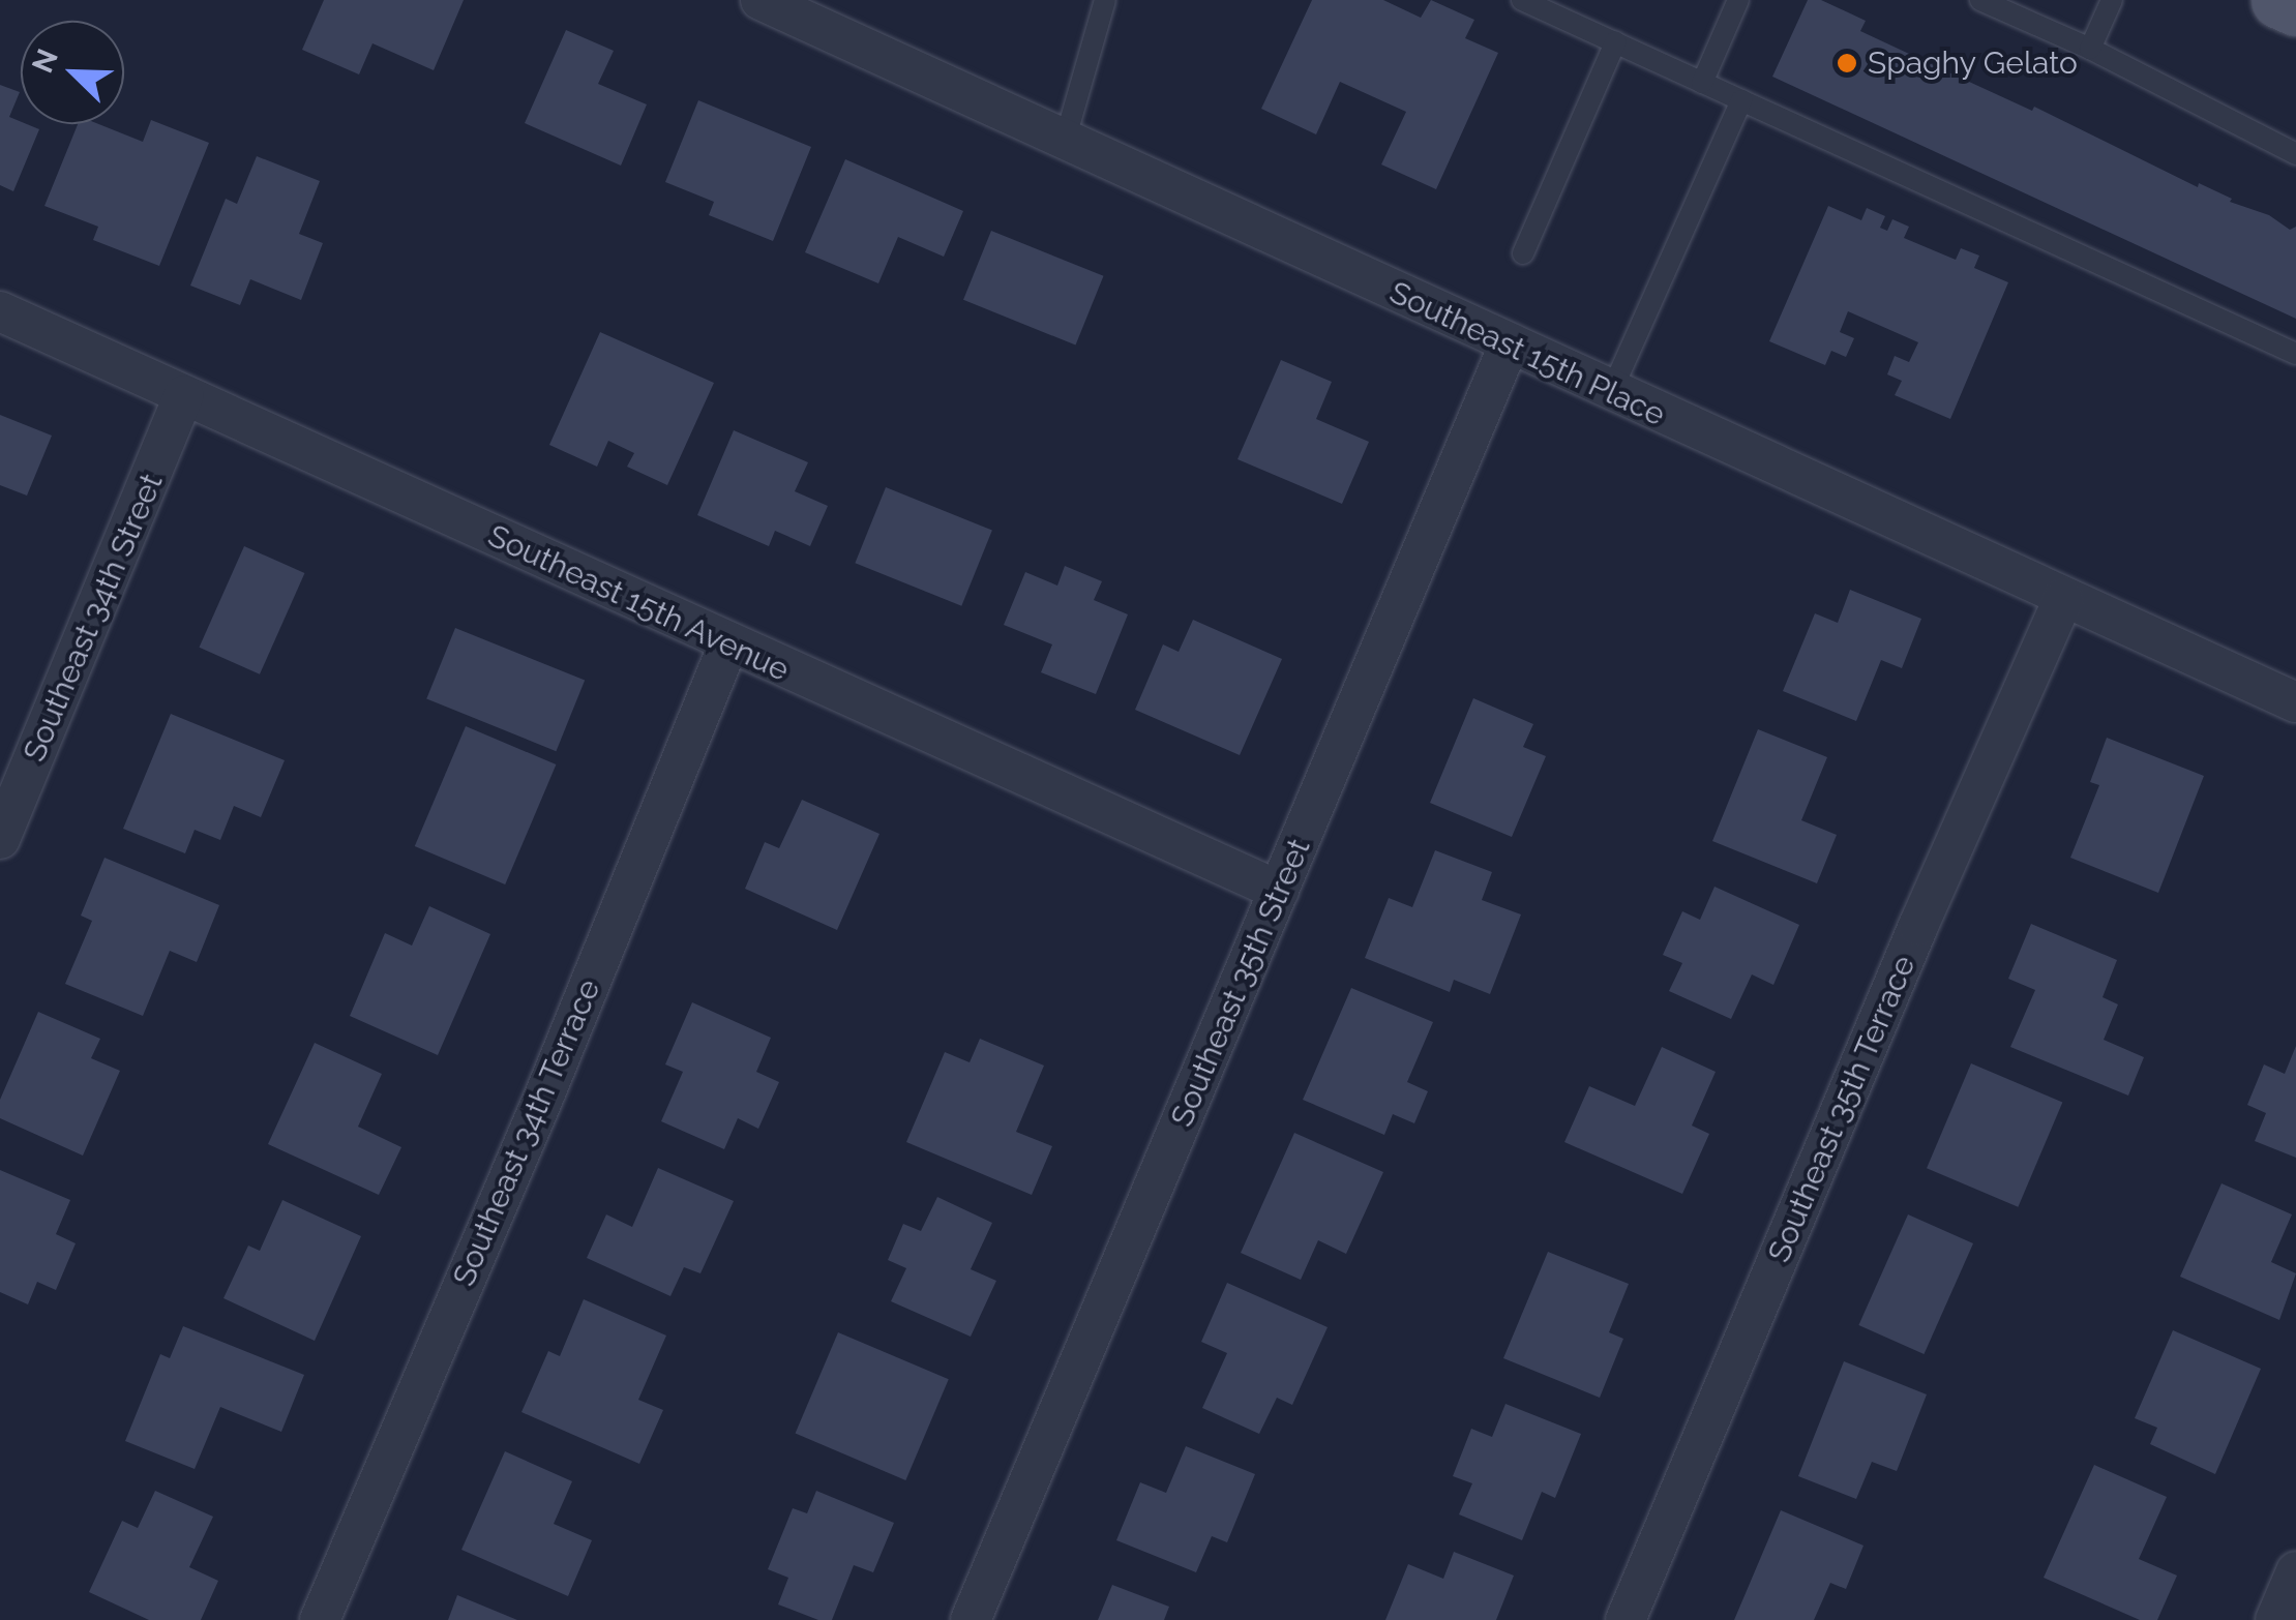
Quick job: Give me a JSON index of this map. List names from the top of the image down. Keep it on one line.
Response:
{"streets":{"street":["Southeast 15th Place","Southeast 15th Avenue","Southeast 34th Street","Southeast 35th Street","Southeast 35th Terrace","Southeast 34th Terrace"]},"crossings":[["Southeast 15th Place","Southeast 35th Street"],["Southeast 15th Place","Southeast 35th Terrace"],["Southeast 15th Avenue","Southeast 34th Street"],["Southeast 15th Avenue","Southeast 35th Street"],["Southeast 15th Avenue","Southeast 34th Terrace"]],"places":["Spaghy Gelato"],"north":"top left"}
